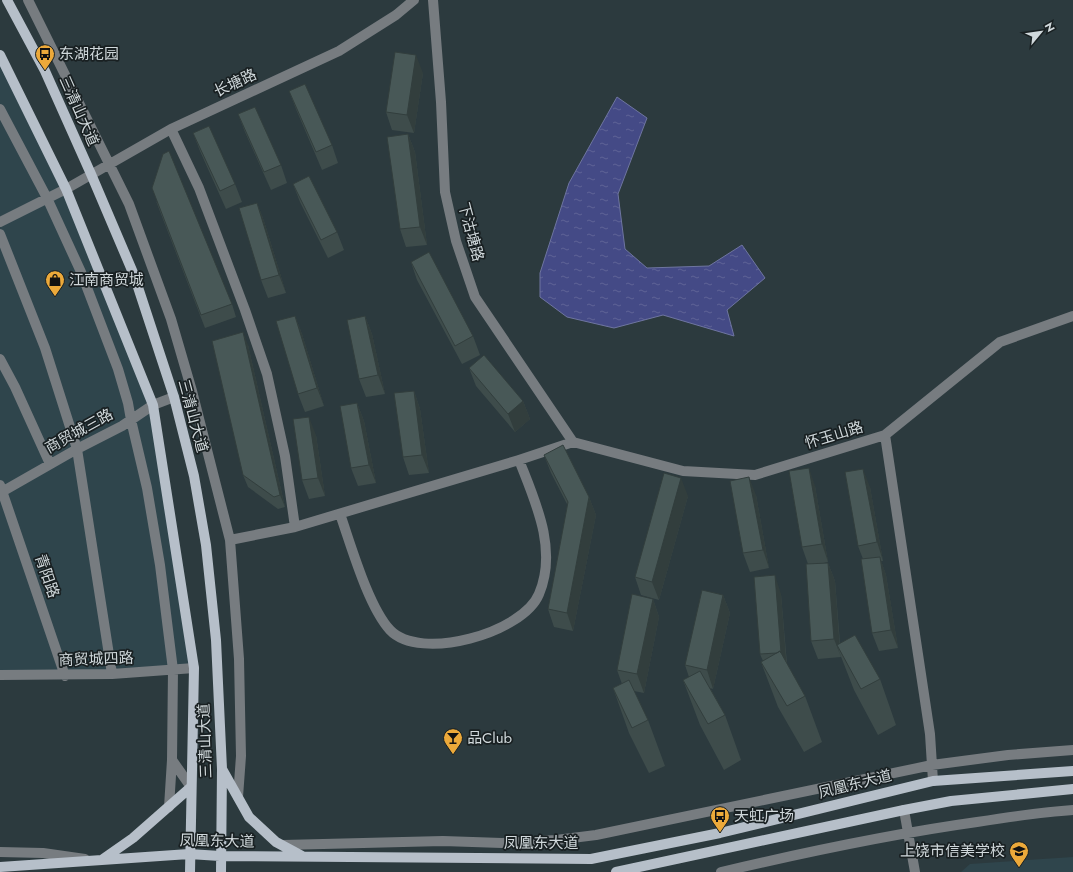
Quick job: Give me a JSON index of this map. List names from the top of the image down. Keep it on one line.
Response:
{"streets":{"main road":["三清山大道","凤凰东大道"],"street":["长塘路","下沽塘路","商贸城三路","怀玉山路","青阳路","商贸城四路"]},"crossings":[["长塘路","三清山大道"],["三清山大道","商贸城三路"],["三清山大道","商贸城四路"],["三清山大道","凤凰东大道"],["下沽塘路","怀玉山路"],["商贸城三路","青阳路"],["青阳路","商贸城四路"]],"places":{"bus stop":["东湖花园","天虹广场"],"shop":["江南商贸城"],"bar":["品Club"],"school or university":["上饶市信美学校"]},"north":"top right"}
